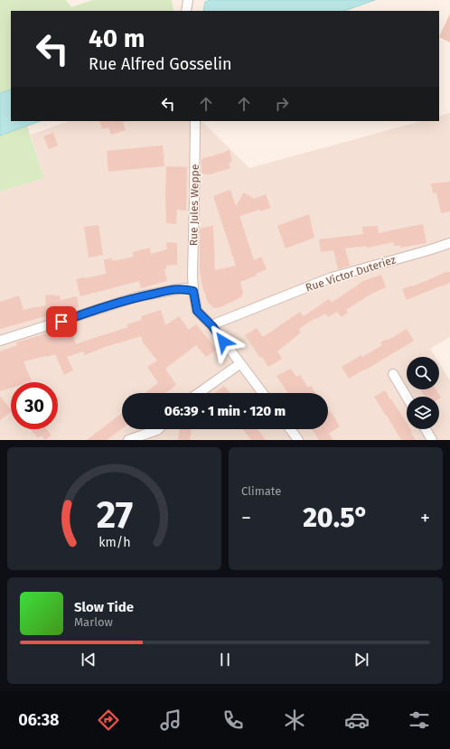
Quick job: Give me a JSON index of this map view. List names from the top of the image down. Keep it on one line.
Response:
{"streets":{"street":["Rue Jules Weppe","Rue Victor Duteriez"]},"crossings":[["Rue Jules Weppe","Rue Victor Duteriez"]],"page":{"turn":["40 m","Rue Alfred Gosselin"],"limit":"30","trip":"06:39 · 1 min · 120 m","tile":"Climate","heat":["−","20.5°","+"],"song":["Slow Tide","Marlow"],"tabs":"06:38","gauge":["27","km/h"]}}
